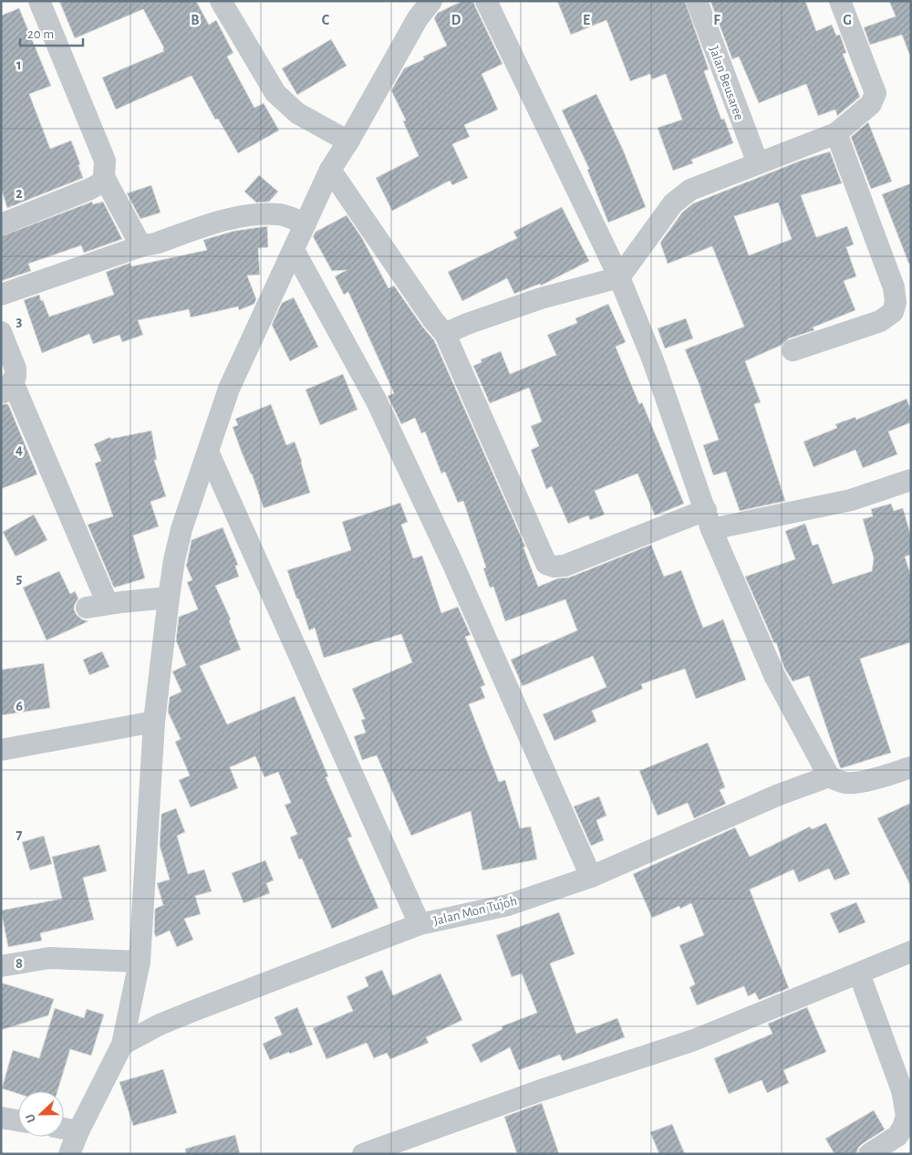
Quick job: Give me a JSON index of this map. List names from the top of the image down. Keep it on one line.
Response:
{"streets":{"street":["Jalan Beusaree","Jalan Mon Tujoh"]},"scale_bar":"20 m","north":"left","grid":{"columns":["B","C","D","E","F","G"],"rows":["1","2","3","4","5","6","7","8"]}}
